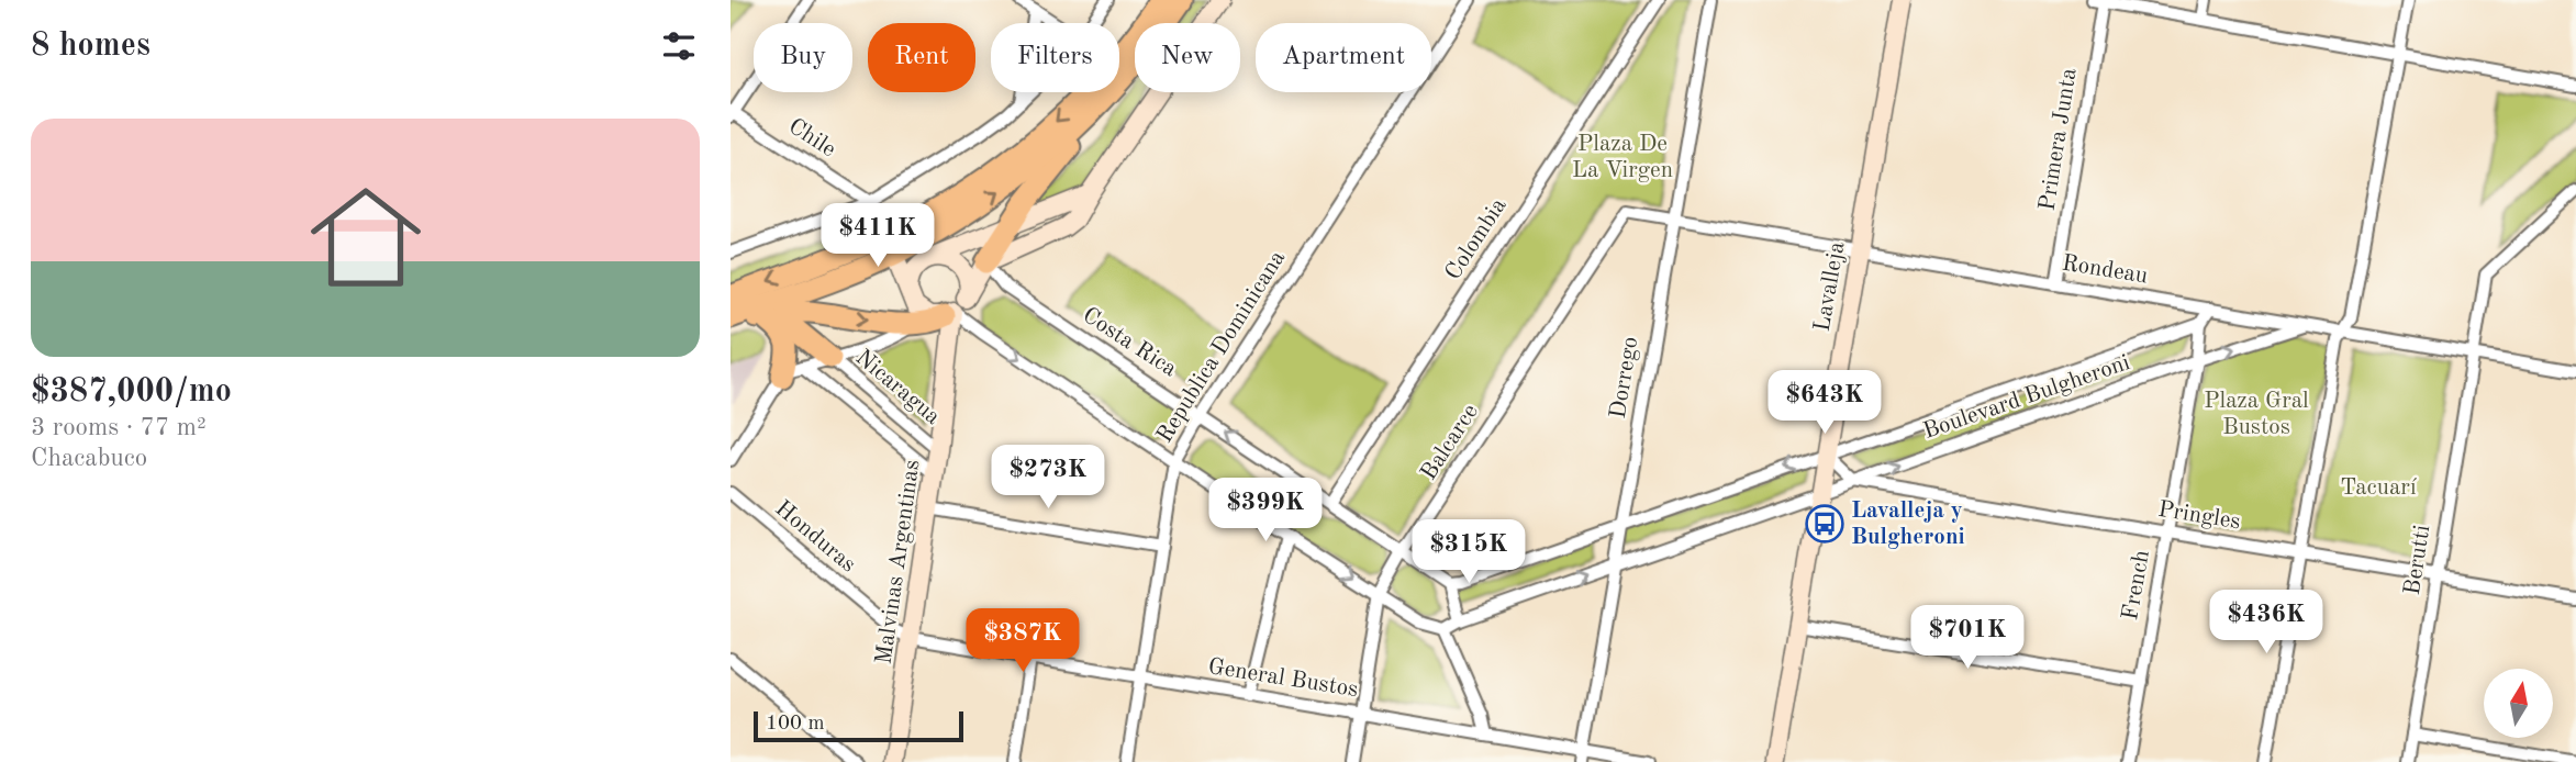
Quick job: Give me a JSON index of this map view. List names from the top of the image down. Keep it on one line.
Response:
{"streets":{"street":["Chile","Primera Junta","Colombia","Rondeau","Lavalleja","Costa Rica","Republica Dominicana","Dorrego","Nicaragua","Boulevard Bulgheroni","Balcarce","Pringles","Honduras","Berutti","Malvinas Argentinas","French","General Bustos"]},"crossings":[["Primera Junta","Rondeau"],["Colombia","Costa Rica"],["Rondeau","Lavalleja"],["Rondeau","Dorrego"],["Rondeau","Boulevard Bulgheroni"],["Rondeau","Balcarce"],["Rondeau","Berutti"],["Lavalleja","Boulevard Bulgheroni"],["Costa Rica","Republica Dominicana"],["Costa Rica","Boulevard Bulgheroni"],["Costa Rica","Balcarce"],["Costa Rica","Malvinas Argentinas"],["Republica Dominicana","General Bustos"],["Dorrego","Boulevard Bulgheroni"],["Dorrego","General Bustos"],["Nicaragua","Malvinas Argentinas"],["Boulevard Bulgheroni","Pringles"],["Boulevard Bulgheroni","French"],["Balcarce","General Bustos"],["Pringles","Berutti"],["Pringles","French"],["Honduras","Malvinas Argentinas"],["Honduras","General Bustos"],["Malvinas Argentinas","General Bustos"]],"parks":["Plaza De La Virgen","Plaza Gral Bustos","Tacuarí"],"places":{"bus stop":["Lavalleja y Bulgheroni"]},"scale_bar":"100 m","north":"top","page":{"heading":"8 homes","chip":["Buy","Rent","Filters","New","Apartment"],"list":[{"name":"$387,000/mo","note":"3 rooms · 77 m² · Chacabuco"}],"price":["$411K","$643K","$273K","$399K","$315K","$436K","$701K","$387K"],"scale":"100 m"}}
